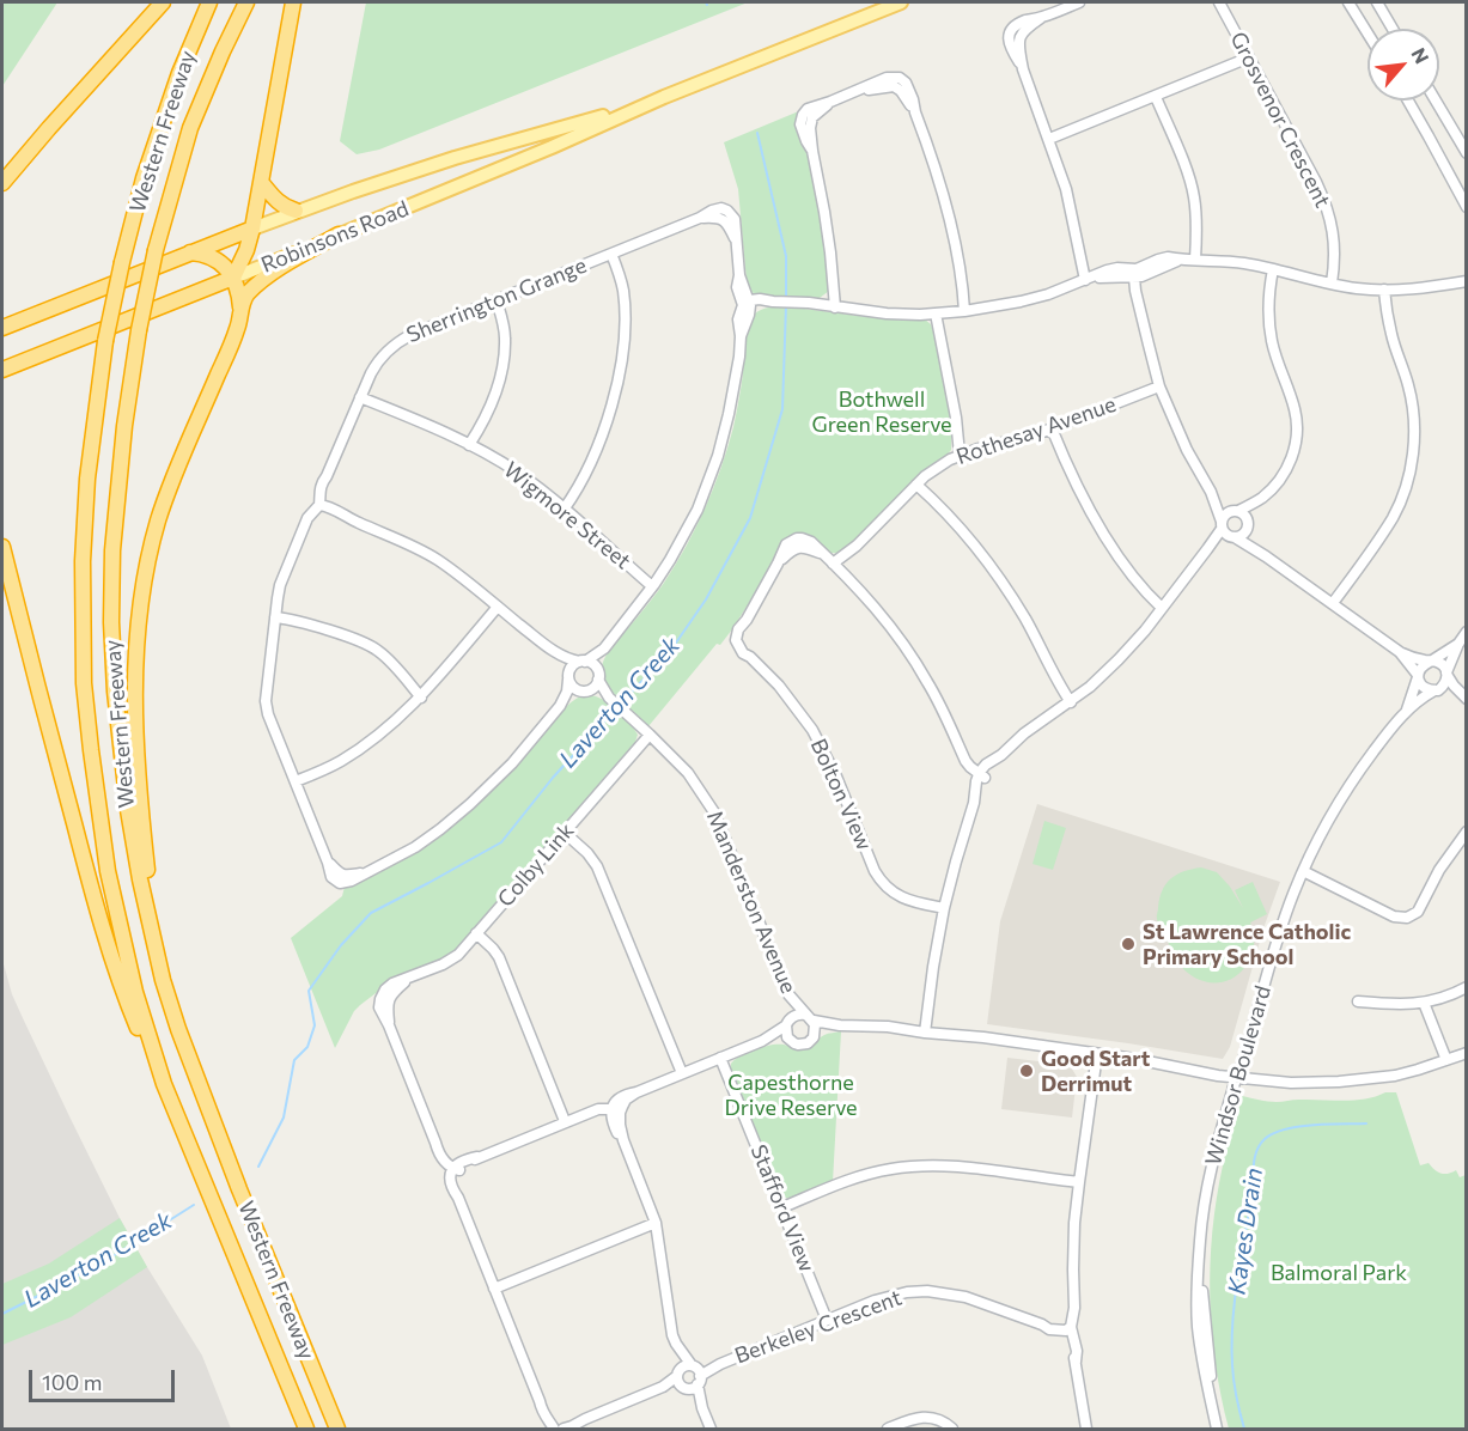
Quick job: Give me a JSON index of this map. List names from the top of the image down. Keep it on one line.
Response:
{"streets":{"highway":["Western Freeway","Robinsons Road"],"street":["Grosvenor Crescent","Sherrington Grange","Rothesay Avenue","Wigmore Street","Bolton View","Colby Link","Manderston Avenue","Windsor Boulevard","Stafford View","Berkeley Crescent"]},"crossings":[["Sherrington Grange","Wigmore Street"],["Rothesay Avenue","Bolton View"],["Colby Link","Manderston Avenue"],["Stafford View","Berkeley Crescent"]],"water":["Laverton Creek","Kayes Drain"],"parks":["Bothwell Green Reserve","Capesthorne Drive Reserve","Balmoral Park"],"places":["St Lawrence Catholic Primary School","Good Start Derrimut"],"scale_bar":"100 m","north":"top right"}
